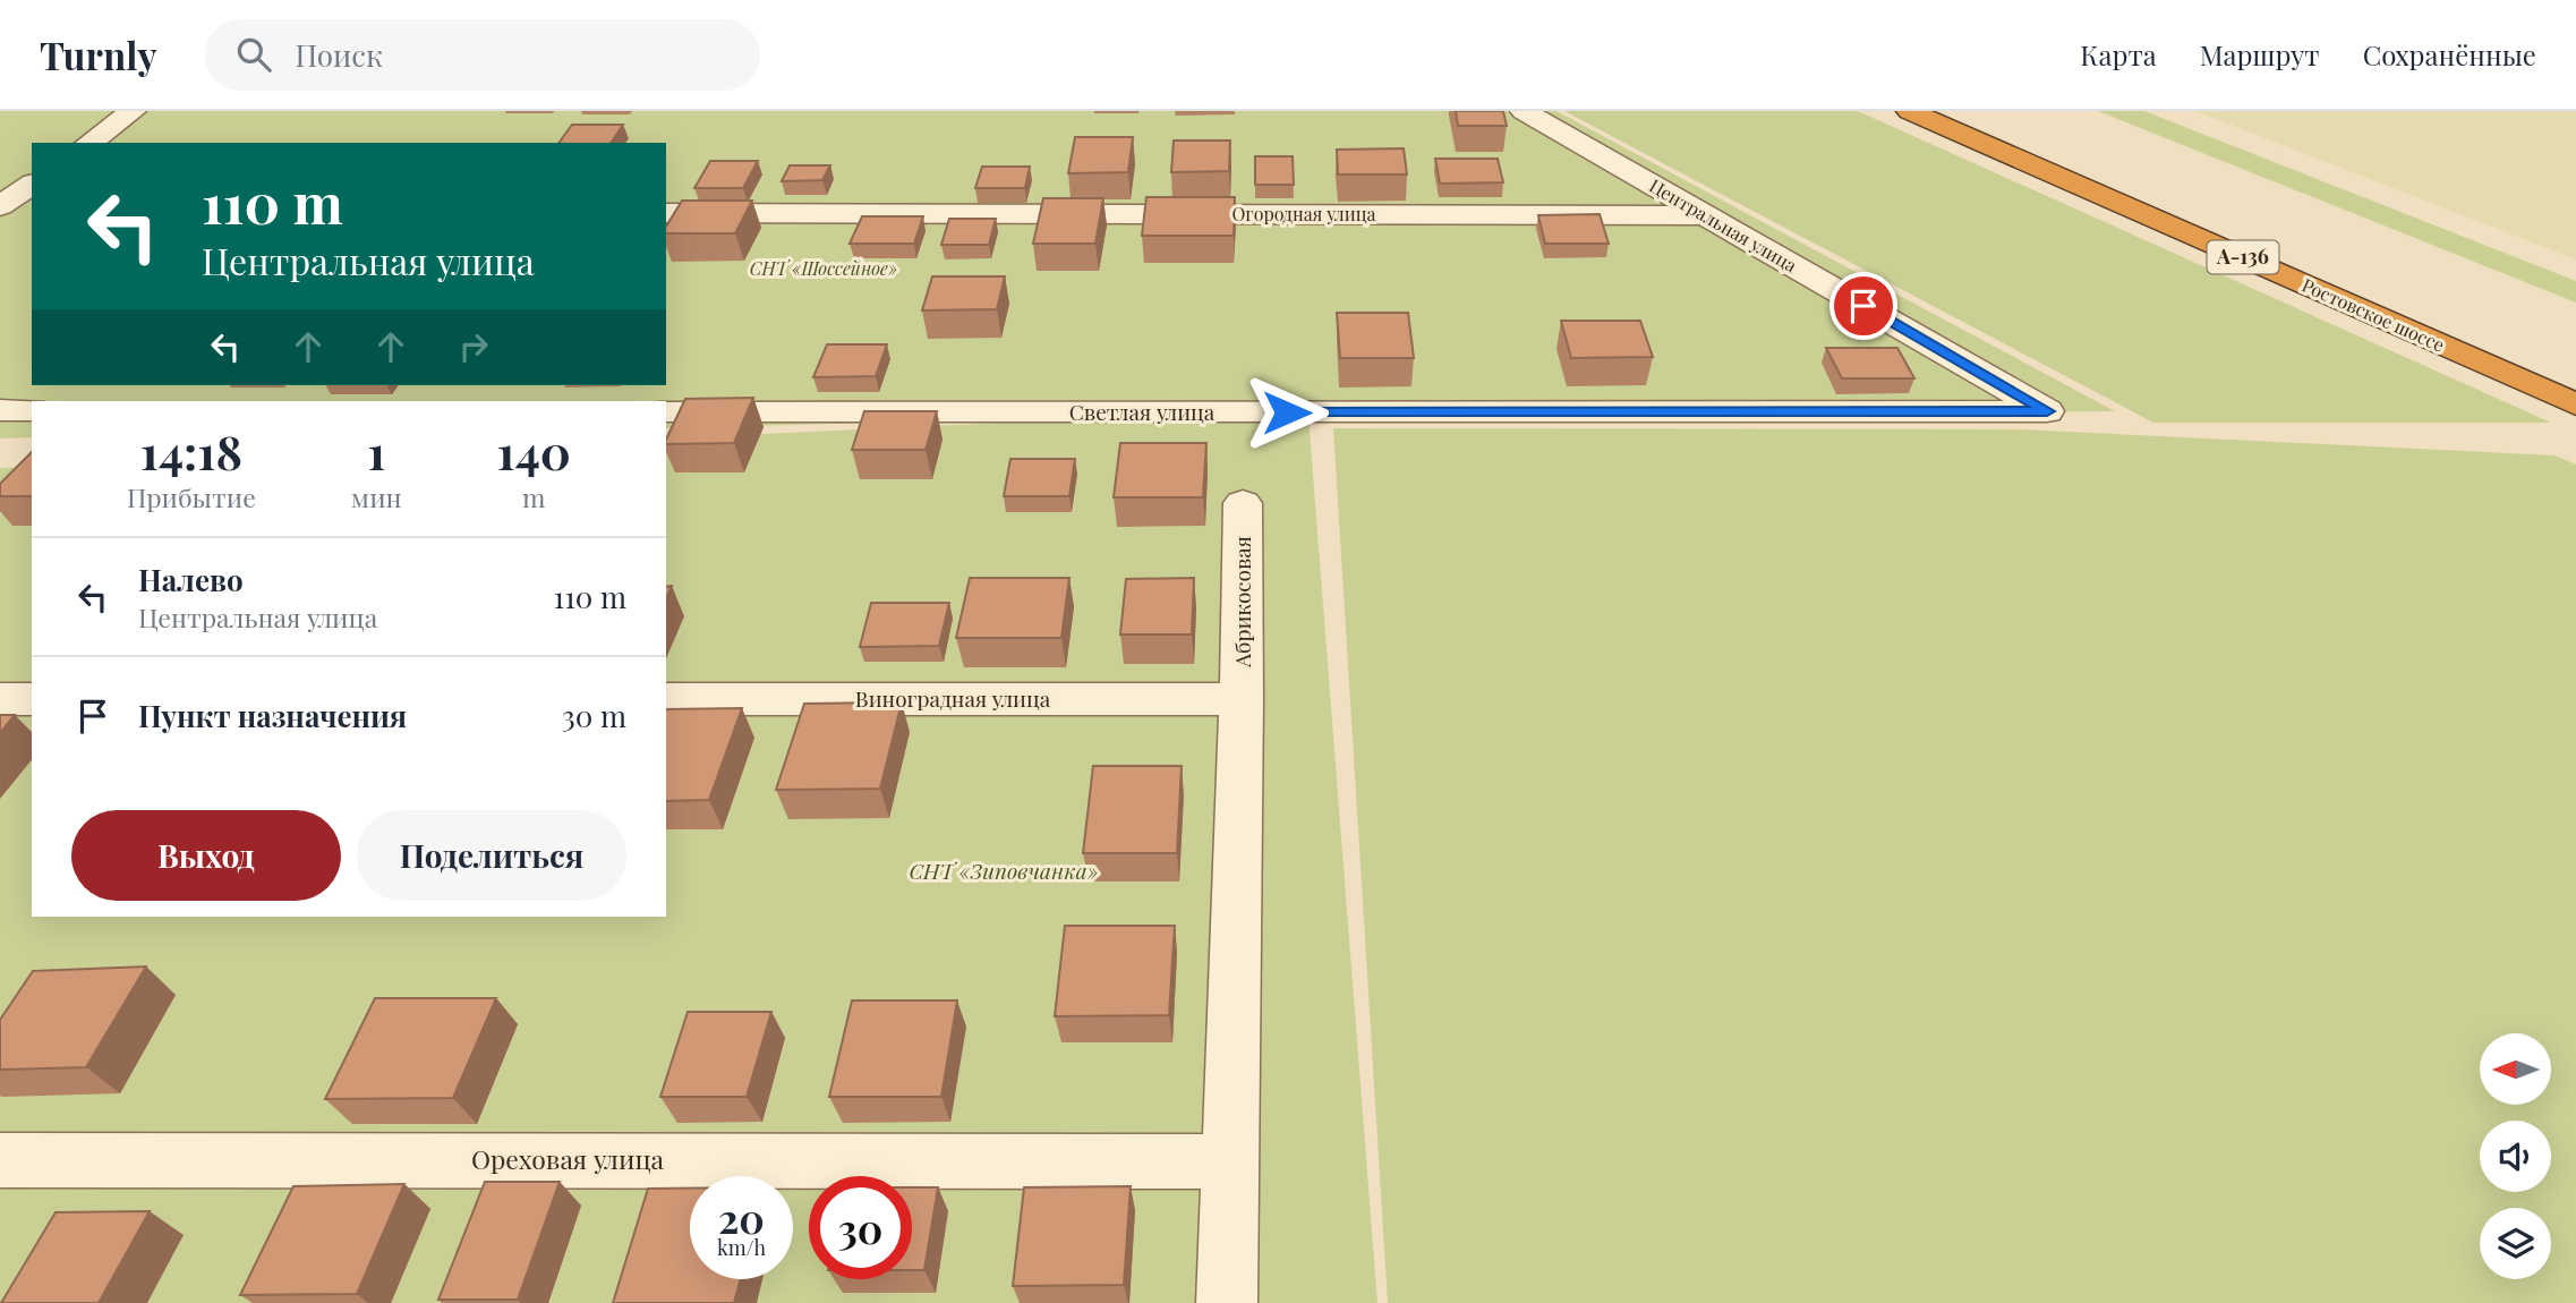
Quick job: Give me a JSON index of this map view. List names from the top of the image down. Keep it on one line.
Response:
{"streets":{"highway":["А-136","Ростовское шоссе"],"street":["Огородная улица","Центральная улица","Светлая улица","Абрикосовая","Виноградная улица","Ореховая улица"]},"crossings":[["Огородная улица","Центральная улица"],["Центральная улица","Светлая улица"],["Абрикосовая","Виноградная улица"],["Абрикосовая","Ореховая улица"]],"parks":["СНТ «Шоссейное»","СНТ «Зиповчанка»"],"north":"left","page":{"header":"Turnly","search":"Поиск","nav":["Карта","Маршрут","Сохранённые"],"turn":["110 m","Центральная улица"],"eta":["14:18","Прибытие","1","мин","140","m"],"list":[{"name":"Налево","note":"Центральная улица","value":"110 m"},{"name":"Пункт назначения","value":"30 m"}],"buttons":["Выход","Поделиться"],"speed":"20 km/h","limit":"30"}}
